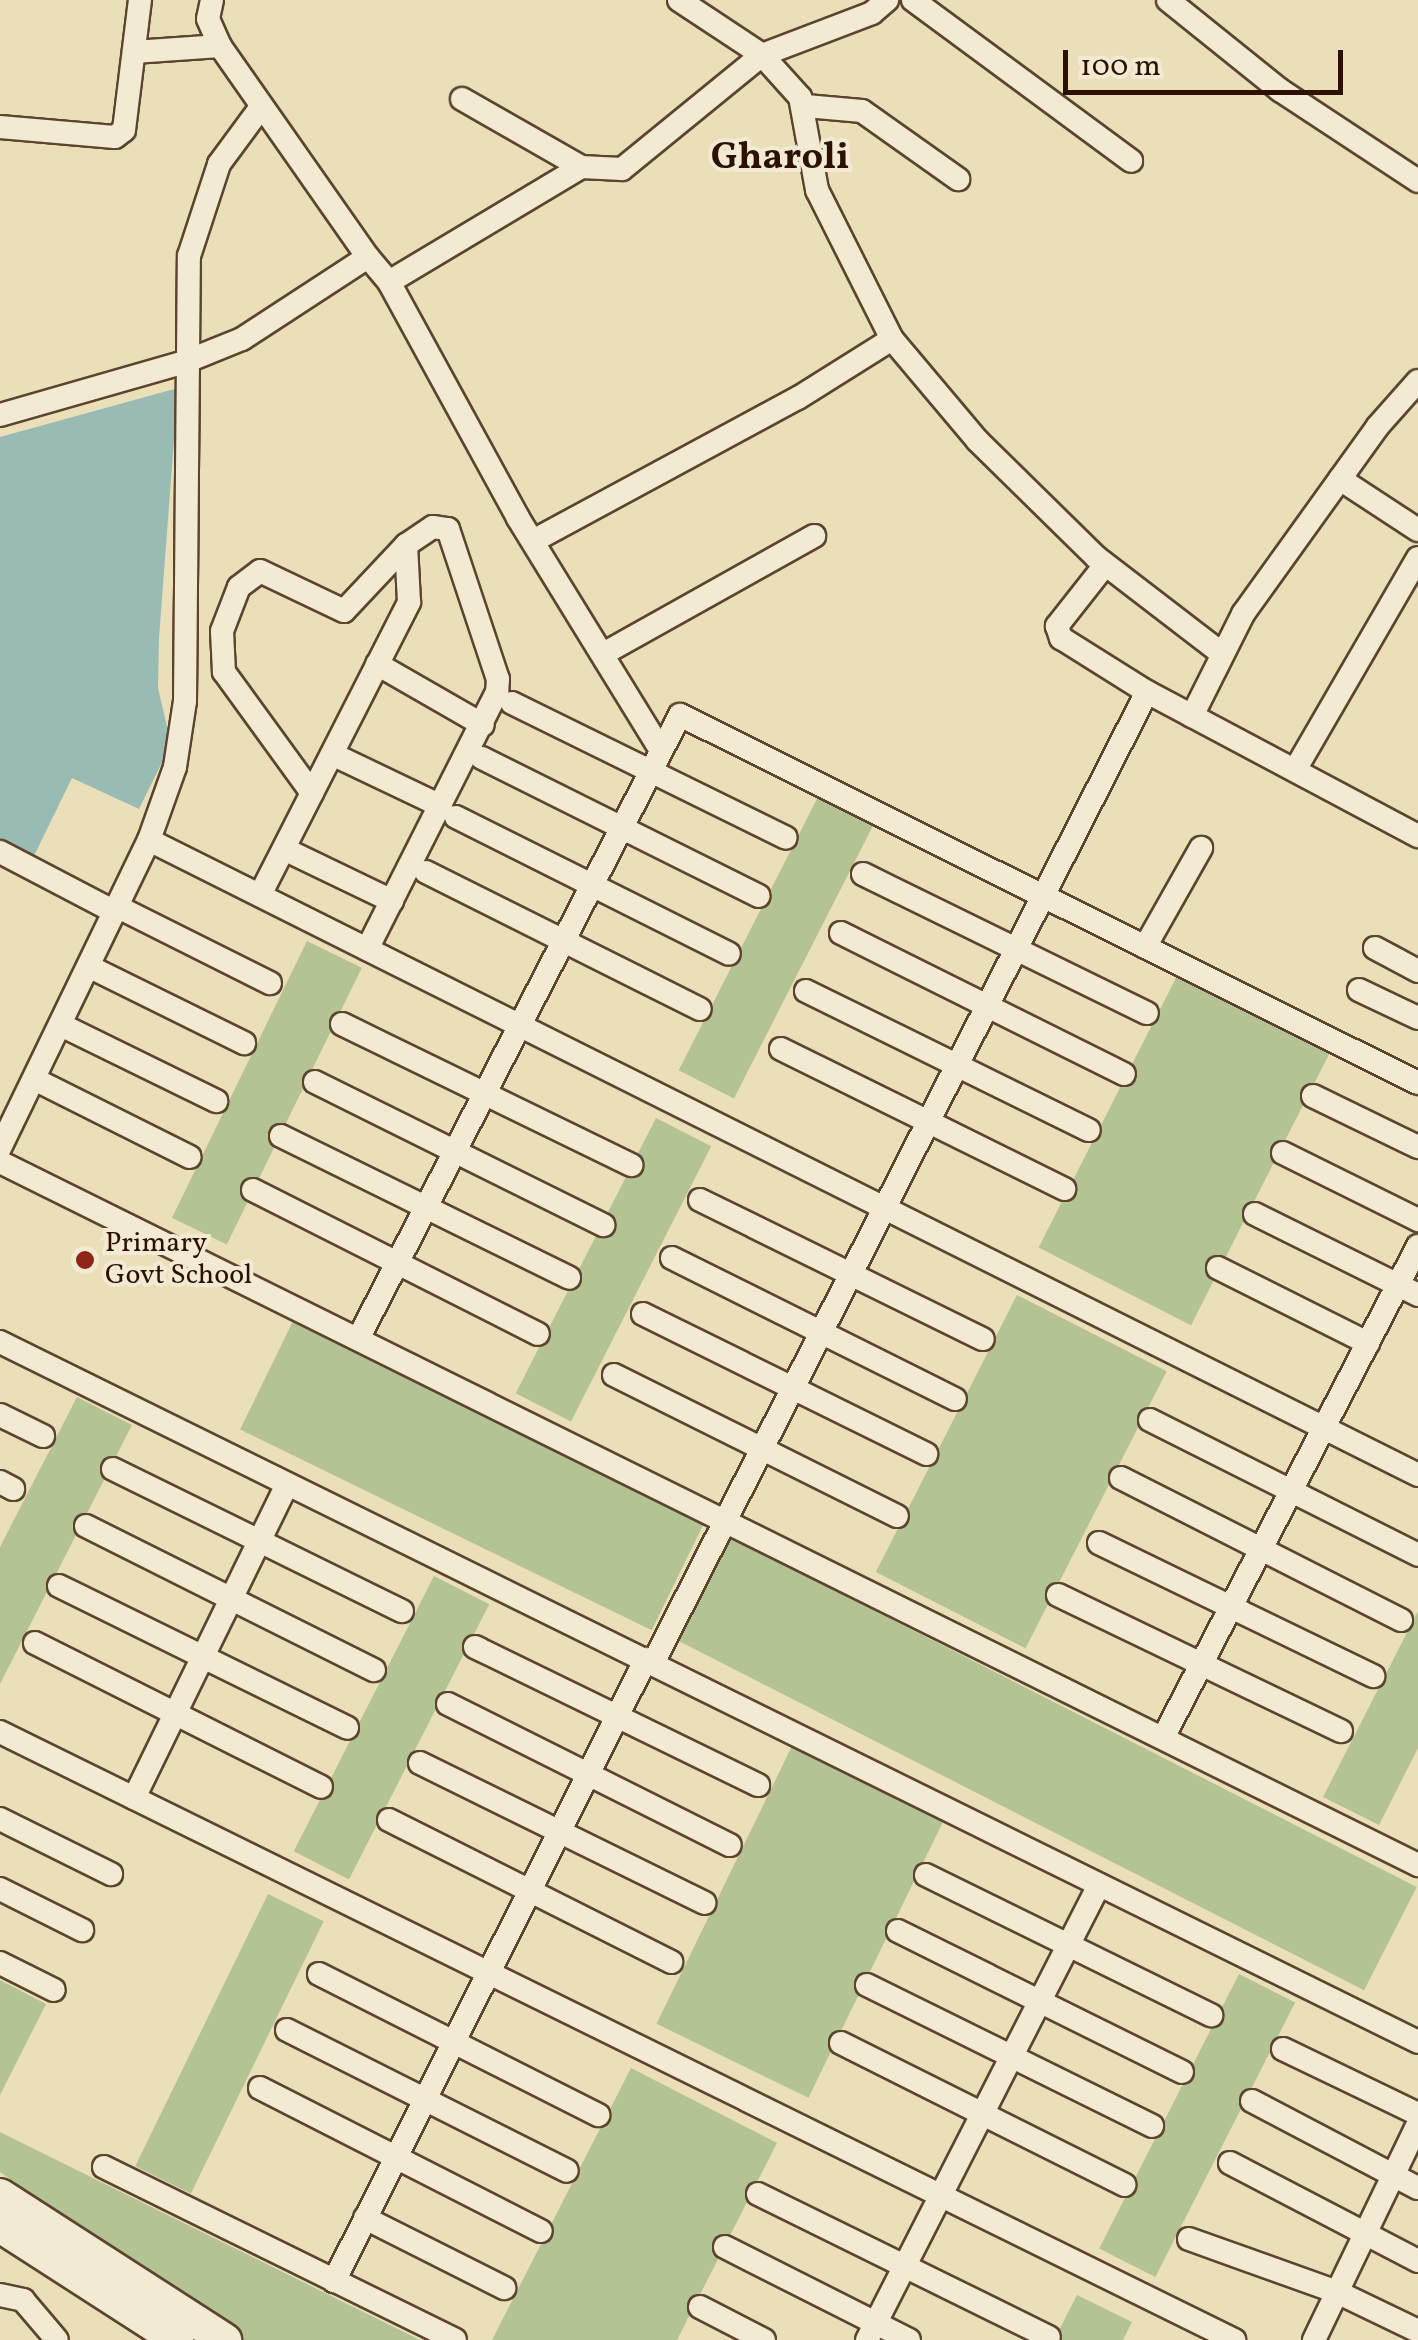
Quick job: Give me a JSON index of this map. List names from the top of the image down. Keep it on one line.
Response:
{"districts":["Gharoli"],"places":["Primary Govt School"],"scale_bar":"100 m"}
